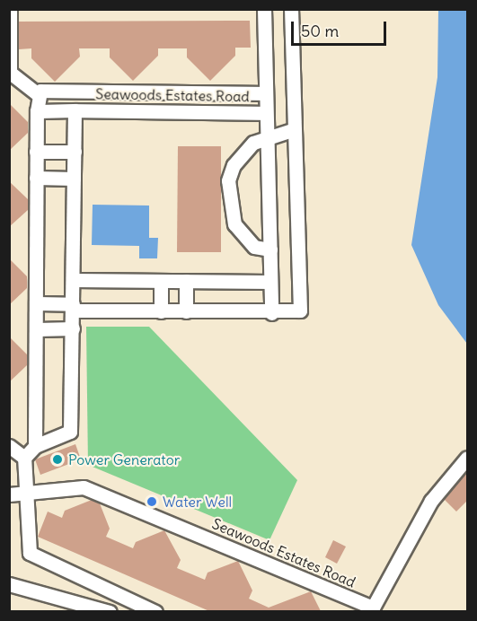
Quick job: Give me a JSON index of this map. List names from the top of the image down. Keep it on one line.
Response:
{"streets":{"street":["Seawoods Estates Road"]},"places":["Power Generator","Water Well"],"scale_bar":"50 m"}
